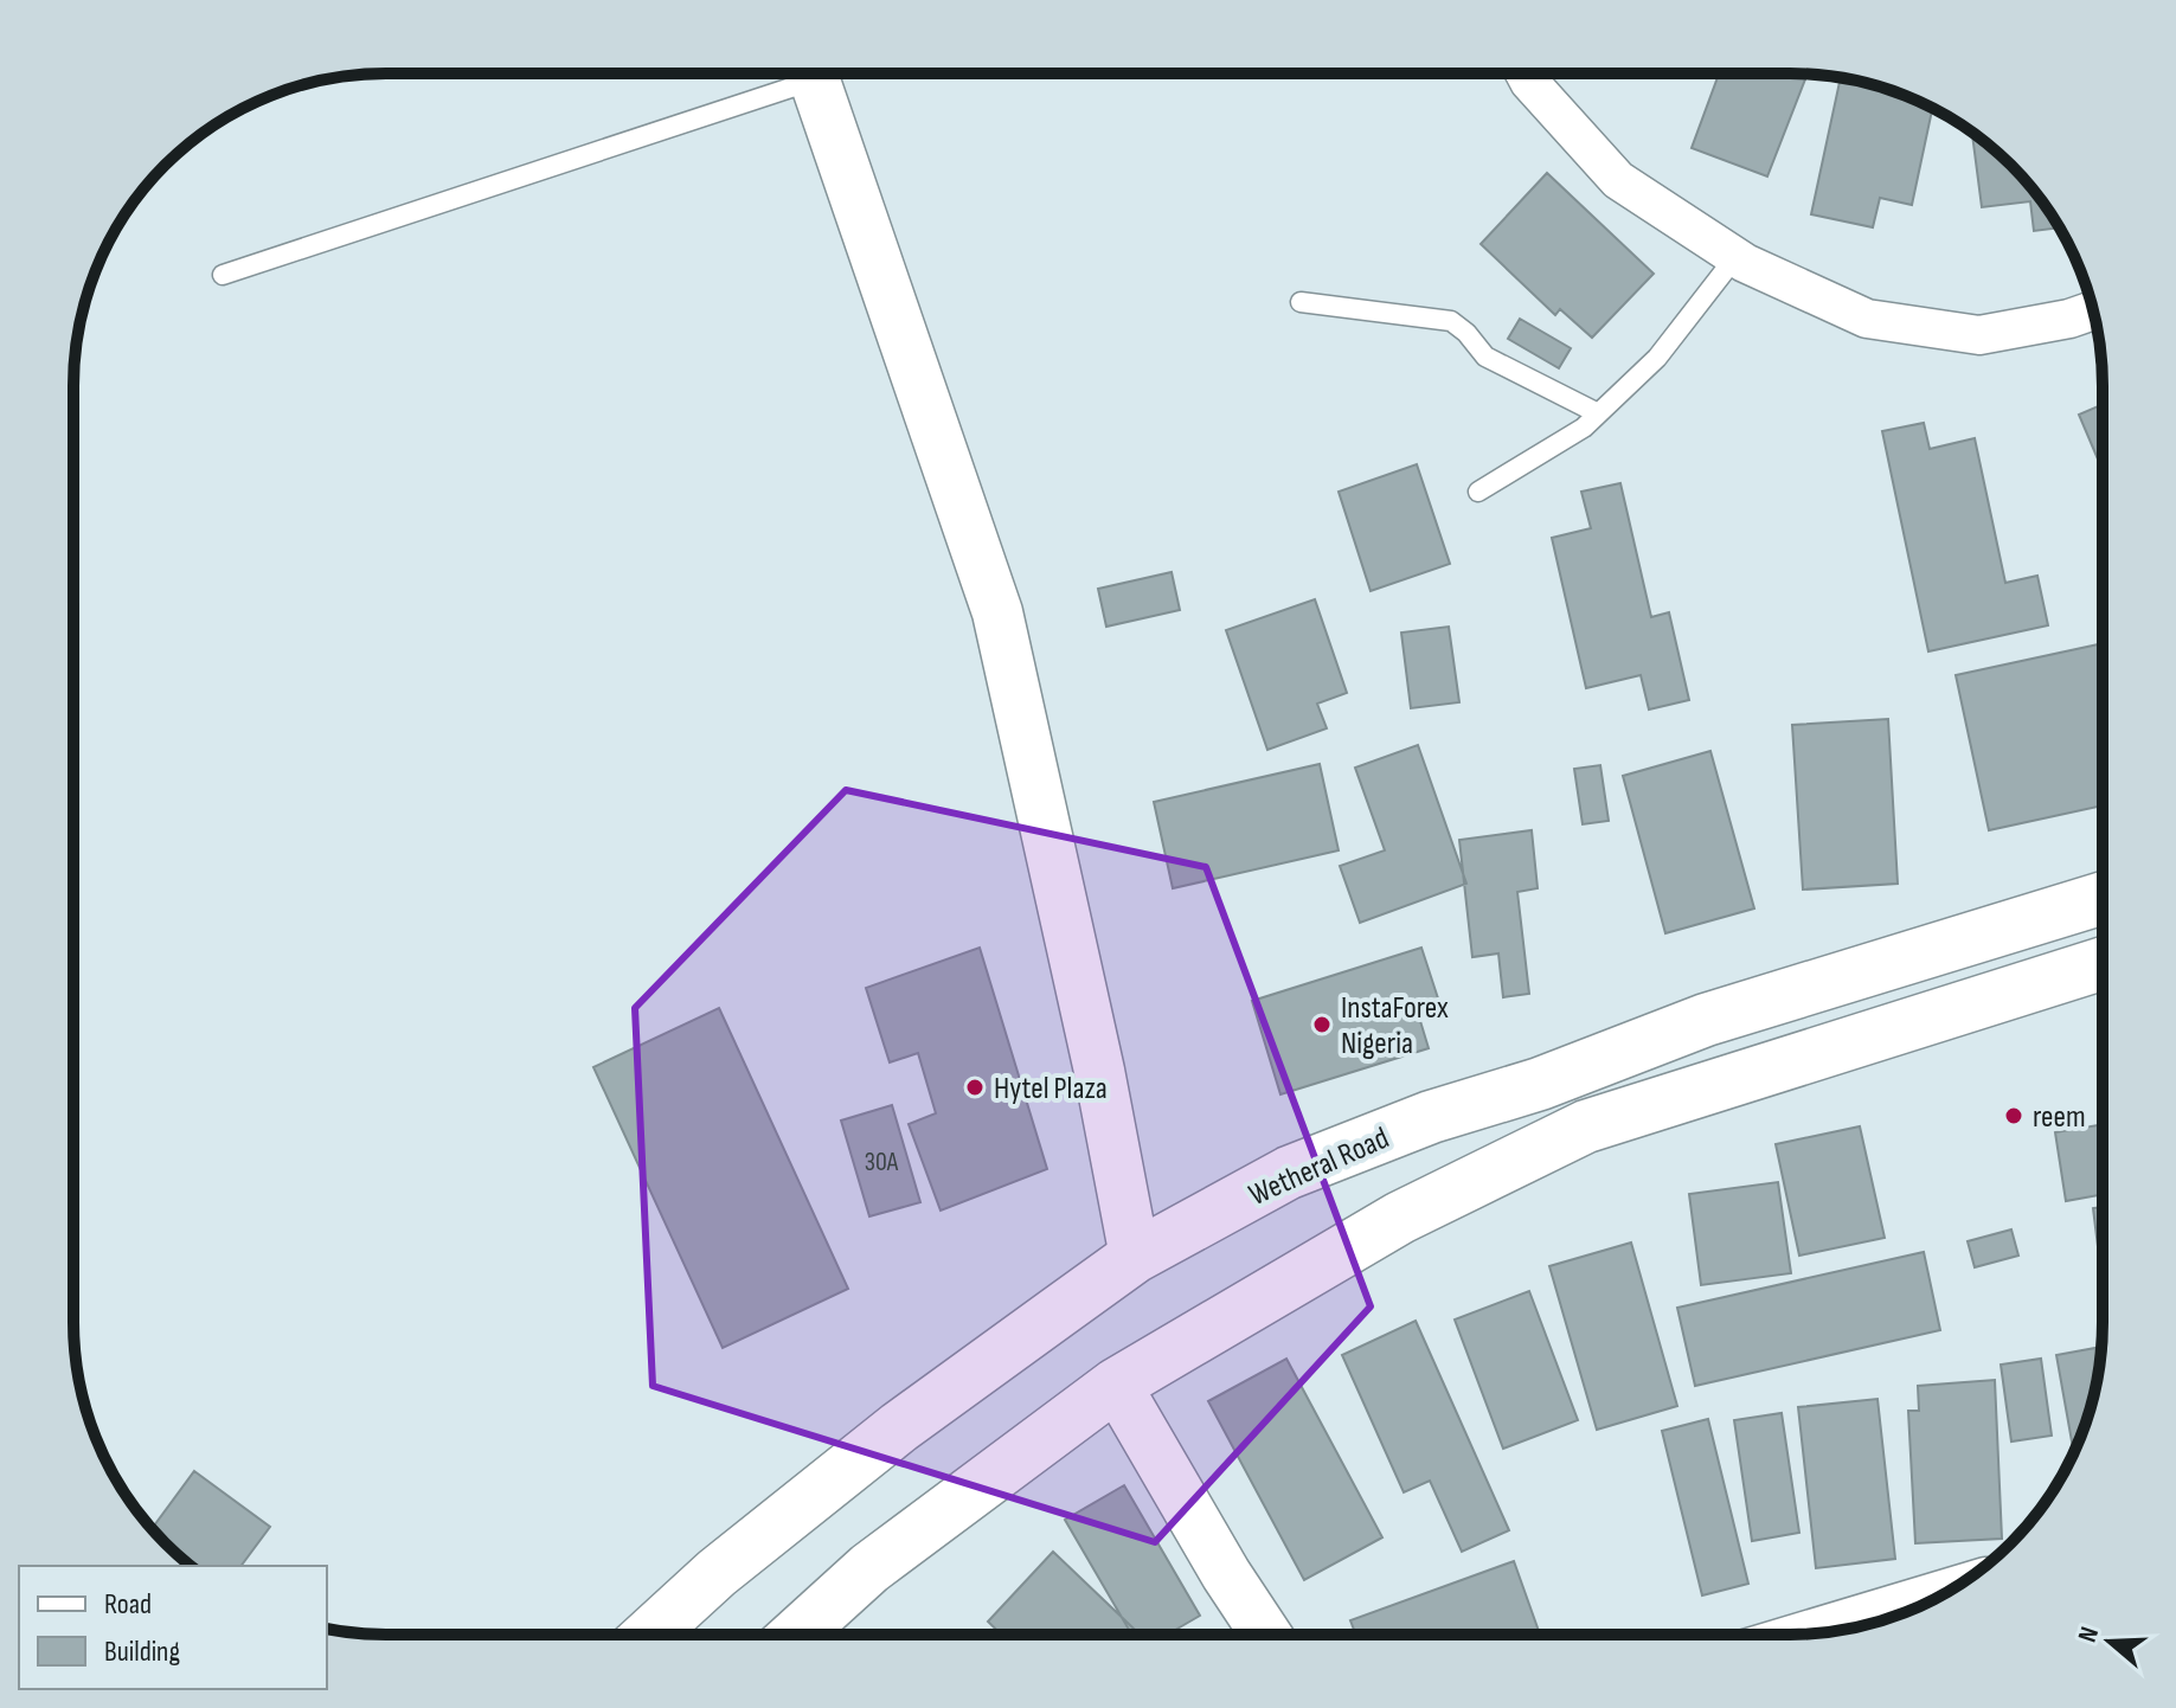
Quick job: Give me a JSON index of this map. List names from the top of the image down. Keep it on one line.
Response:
{"streets":{"main road":["Wetheral Road"]},"places":["InstaForex Nigeria","Hytel Plaza","reem"],"house_numbers":["30A"],"legend":["Road","Building"],"north":"left"}
